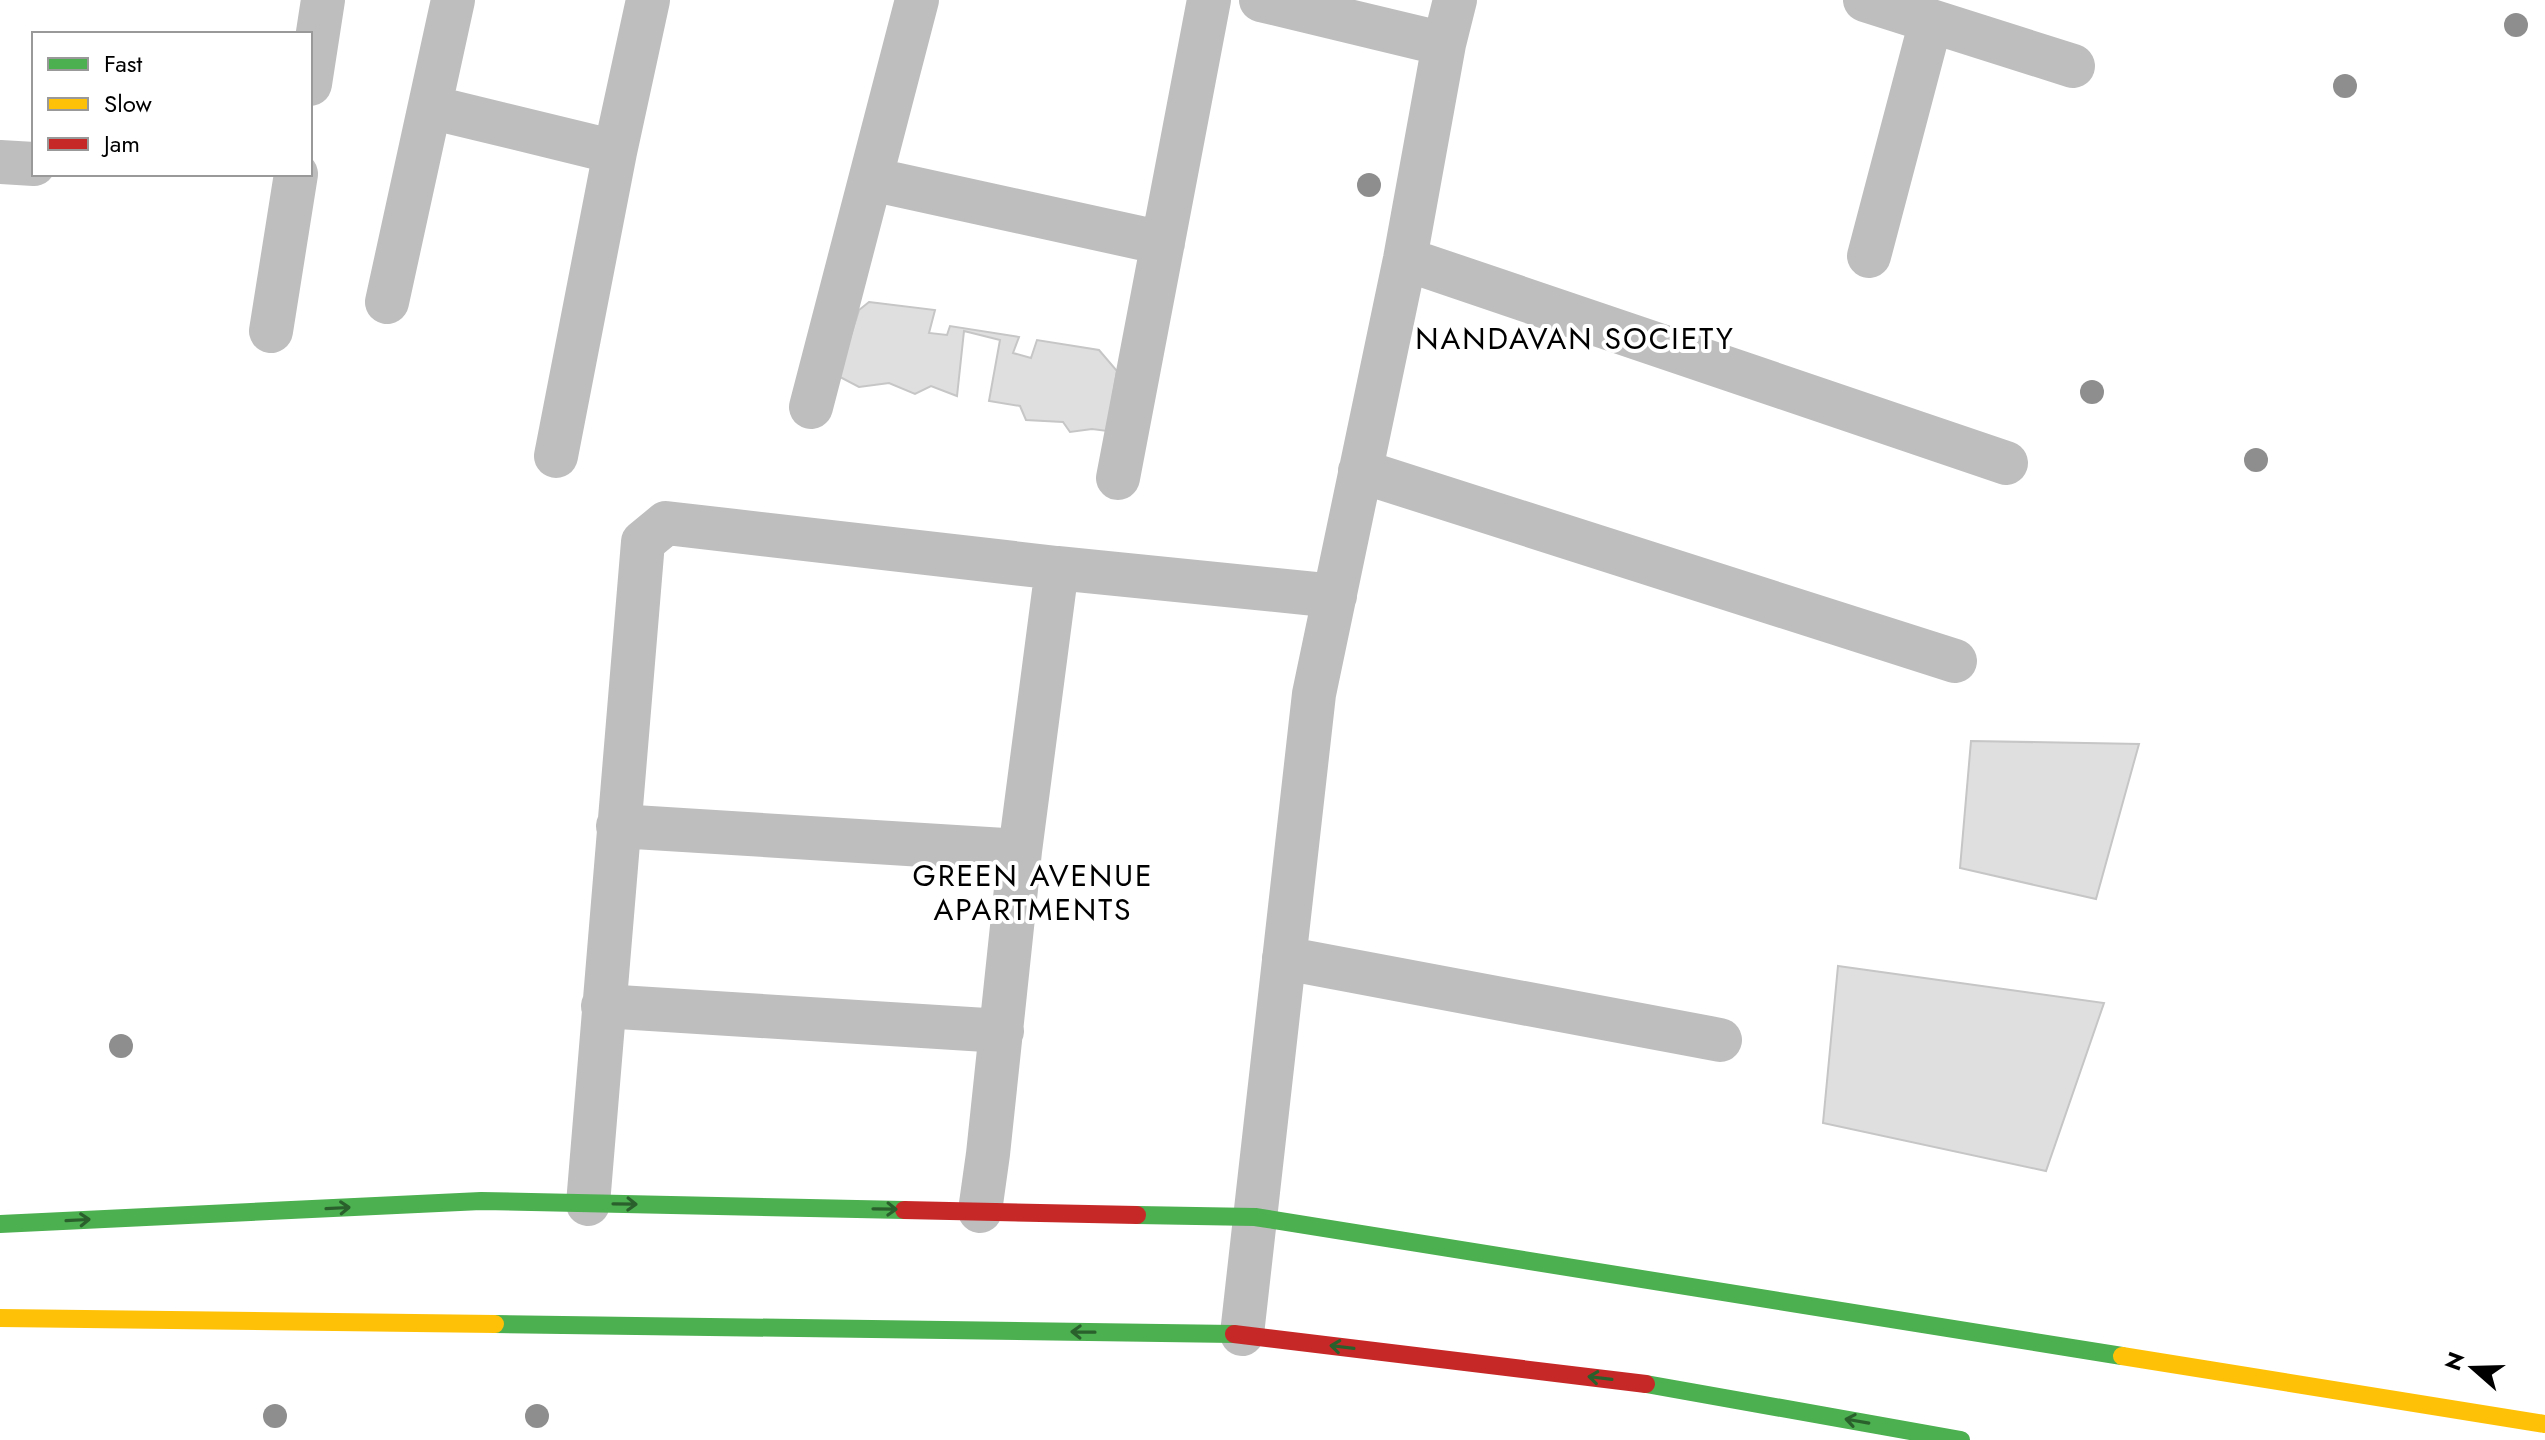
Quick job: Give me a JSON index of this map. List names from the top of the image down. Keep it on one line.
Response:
{"districts":["NANDAVAN SOCIETY","GREEN AVENUE APARTMENTS"],"legend":["Fast","Slow","Jam"],"north":"left"}
